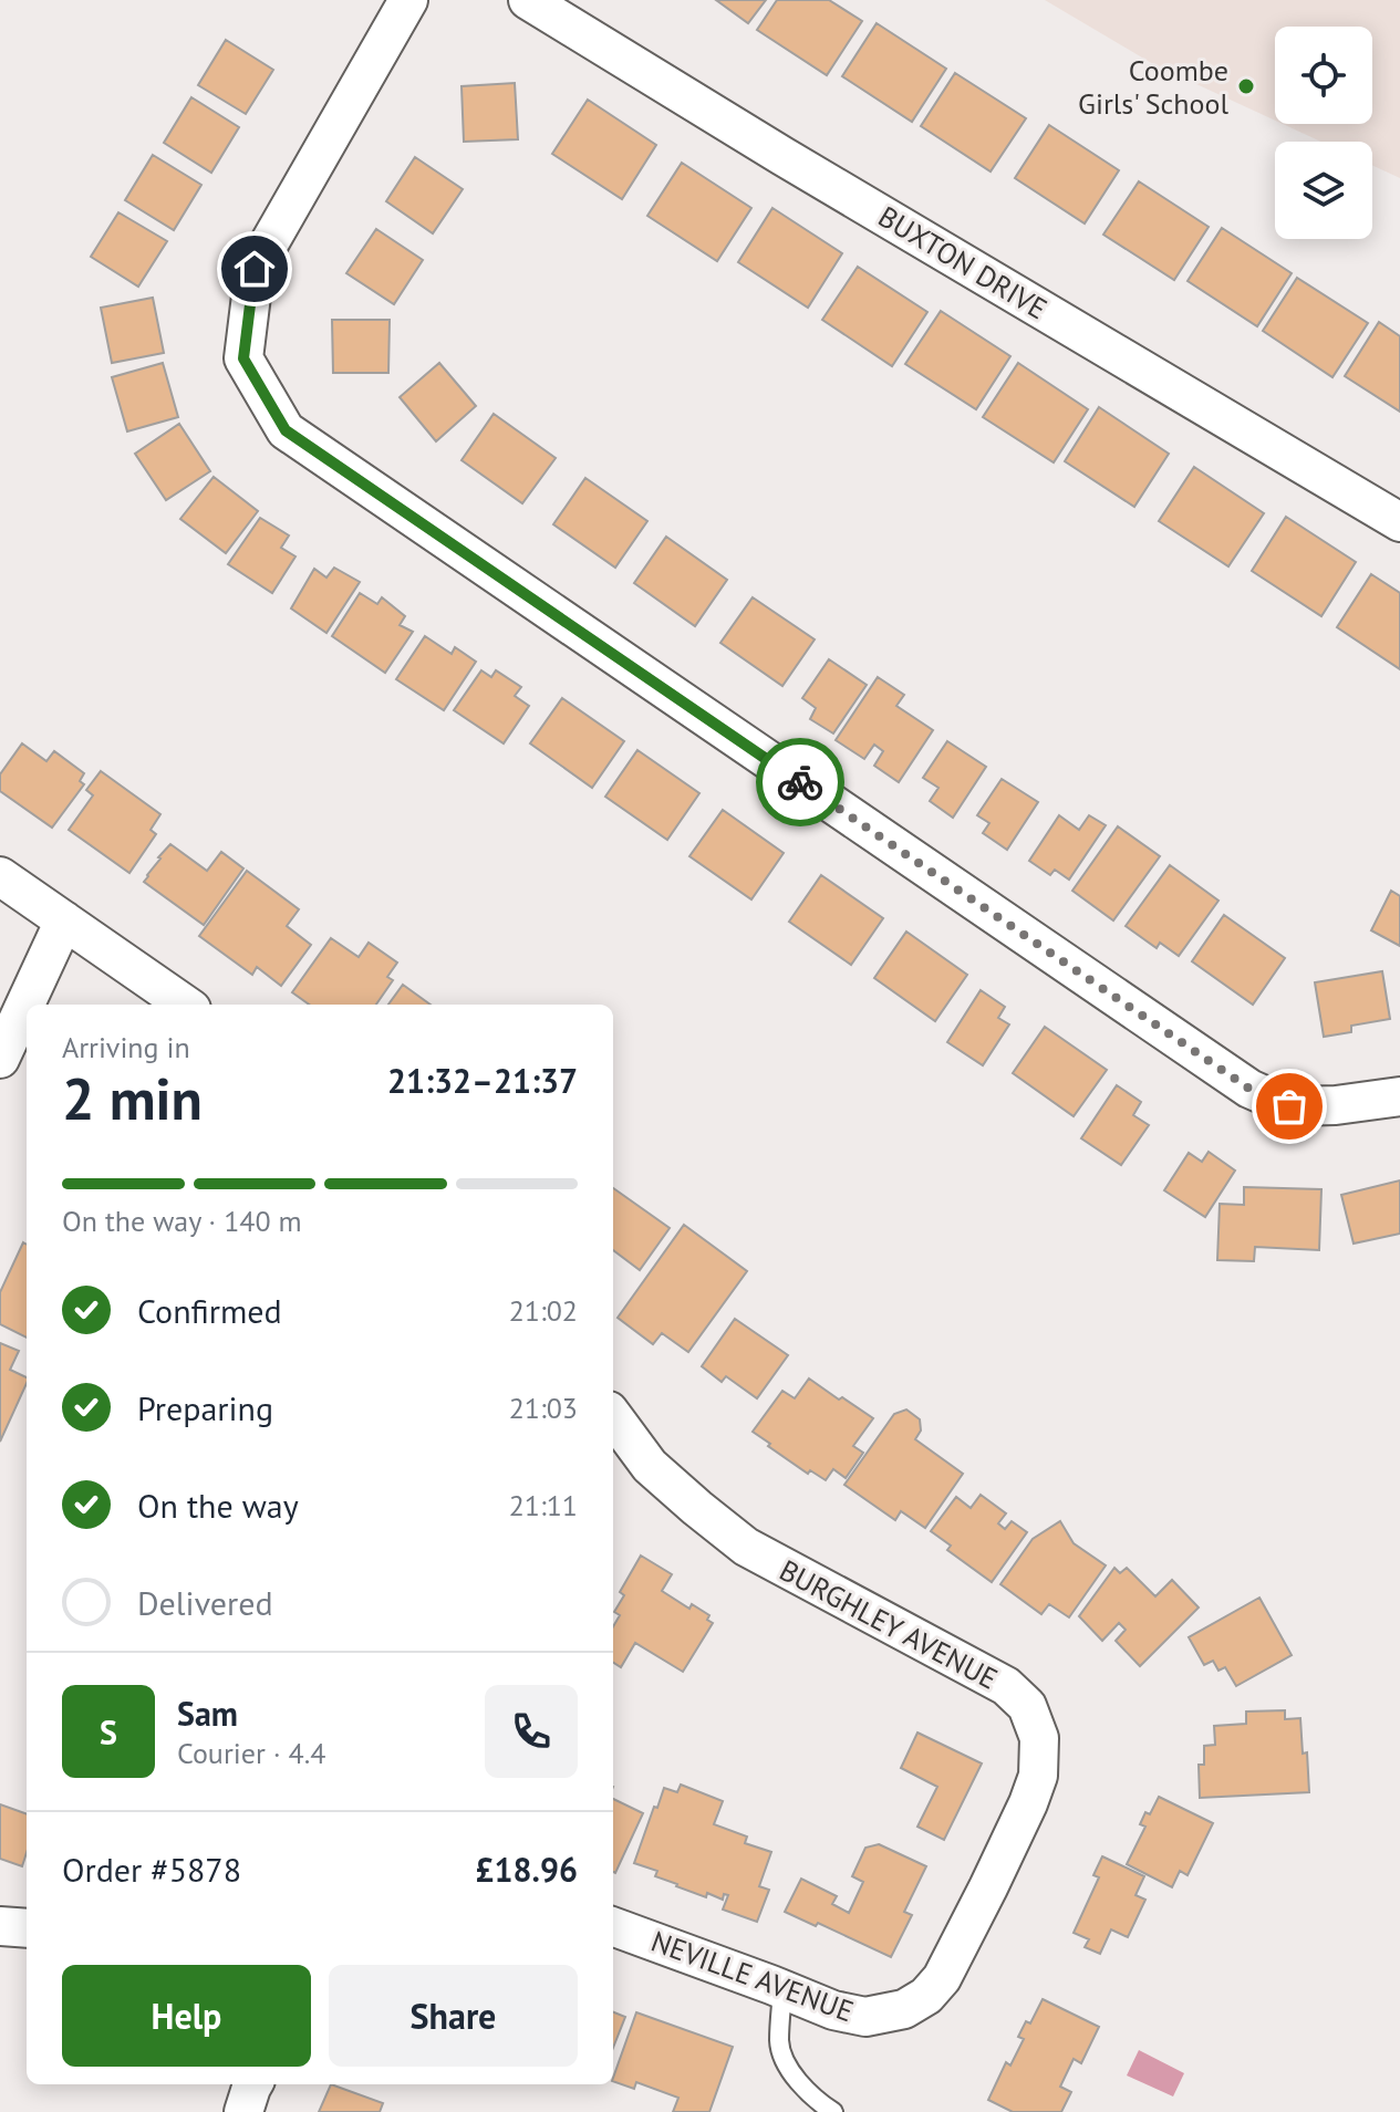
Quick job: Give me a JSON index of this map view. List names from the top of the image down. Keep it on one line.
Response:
{"streets":{"street":["BUXTON DRIVE","BURGHLEY AVENUE","NEVILLE AVENUE"]},"crossings":[["BURGHLEY AVENUE","NEVILLE AVENUE"]],"places":["Coombe Girls' School"],"page":{"heading":["2 min","Arriving in","21:32–21:37"],"panel":["Sam","Courier · 4.4","Order #5878","£18.96"],"bar":"On the way · 140 m","list":[["Confirmed","21:02"],["Preparing","21:03"],["On the way","21:11"],"Delivered"],"round":"S","buttons":["Help","Share"]}}
